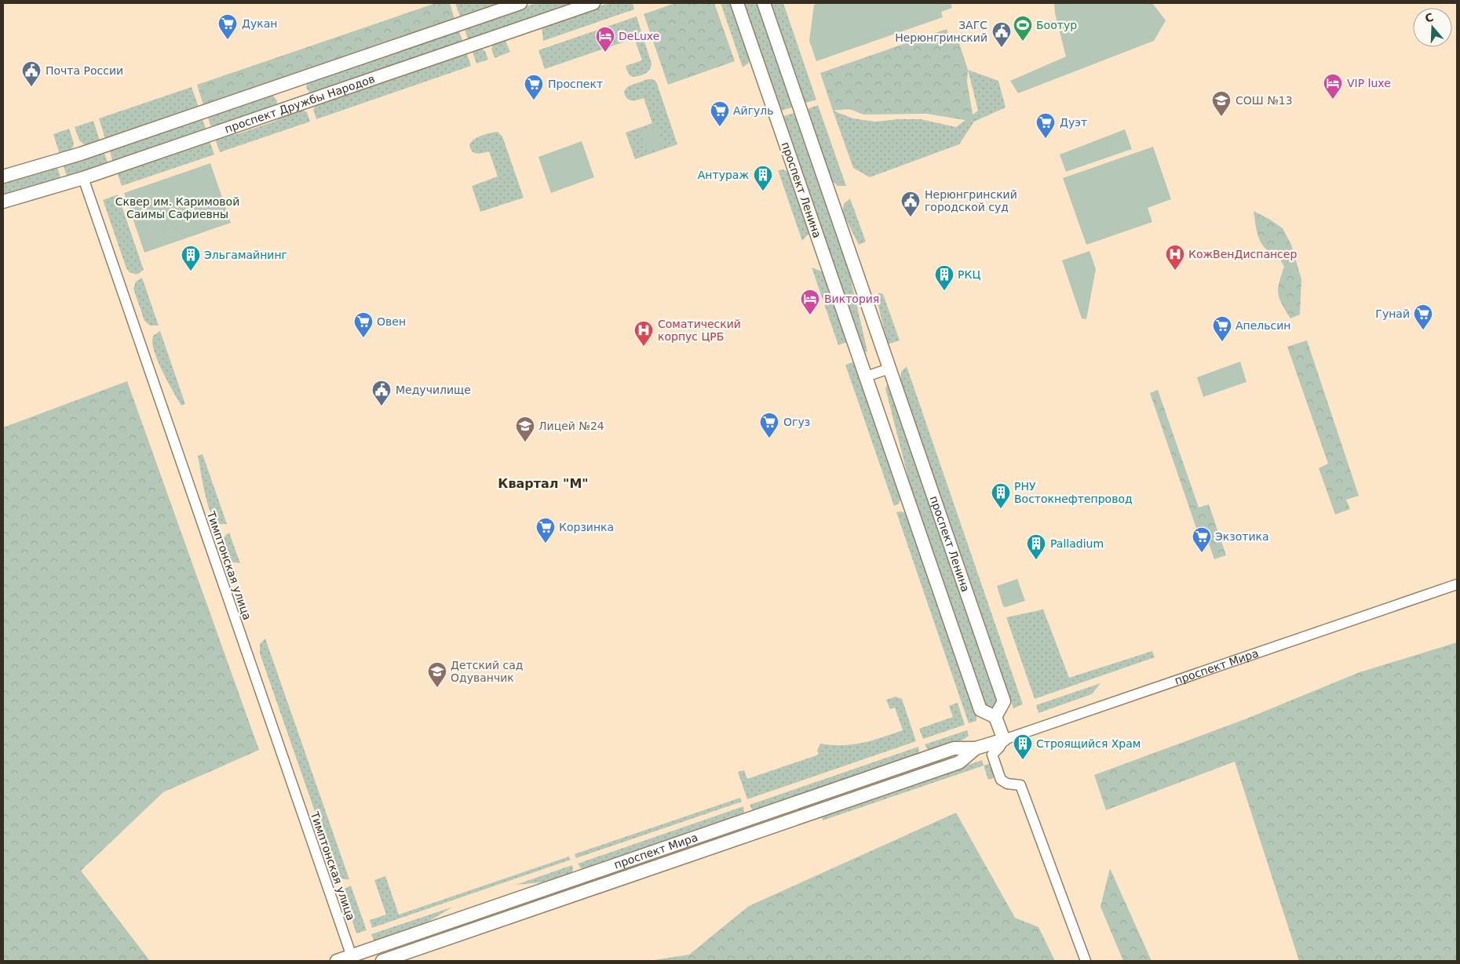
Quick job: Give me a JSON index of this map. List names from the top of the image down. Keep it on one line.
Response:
{"streets":{"street":["проспект Дружбы Народов","проспект Ленина","Тимптонская улица","проспект Мира"]},"crossings":[["проспект Дружбы Народов","Тимптонская улица"],["Тимптонская улица","проспект Мира"]],"districts":["Квартал \"М\""],"parks":["Сквер им. Каримовой Саимы Сафиевны"],"places":{"supermarket":["Дукан","Проспект","Айгуль","Дуэт","Гунай","Овен","Апельсин","Огуз","Корзинка","Экзотика"],"sports":["Боотур"],"public building":["ЗАГС Нерюнгринский","Почта России","Нерюнгринский городской суд","Медучилище"],"hotel":["DeLuxe","VIP luxe","Виктория"],"school or university":["СОШ №13","Лицей №24","Детский сад Одуванчик"],"building":["Антураж","Эльгамайнинг","РКЦ","РНУ Востокнефтепровод","Palladium","Строящийся Храм"],"hospital":["КожВенДиспансер","Соматический корпус ЦРБ"]},"north":"top"}
